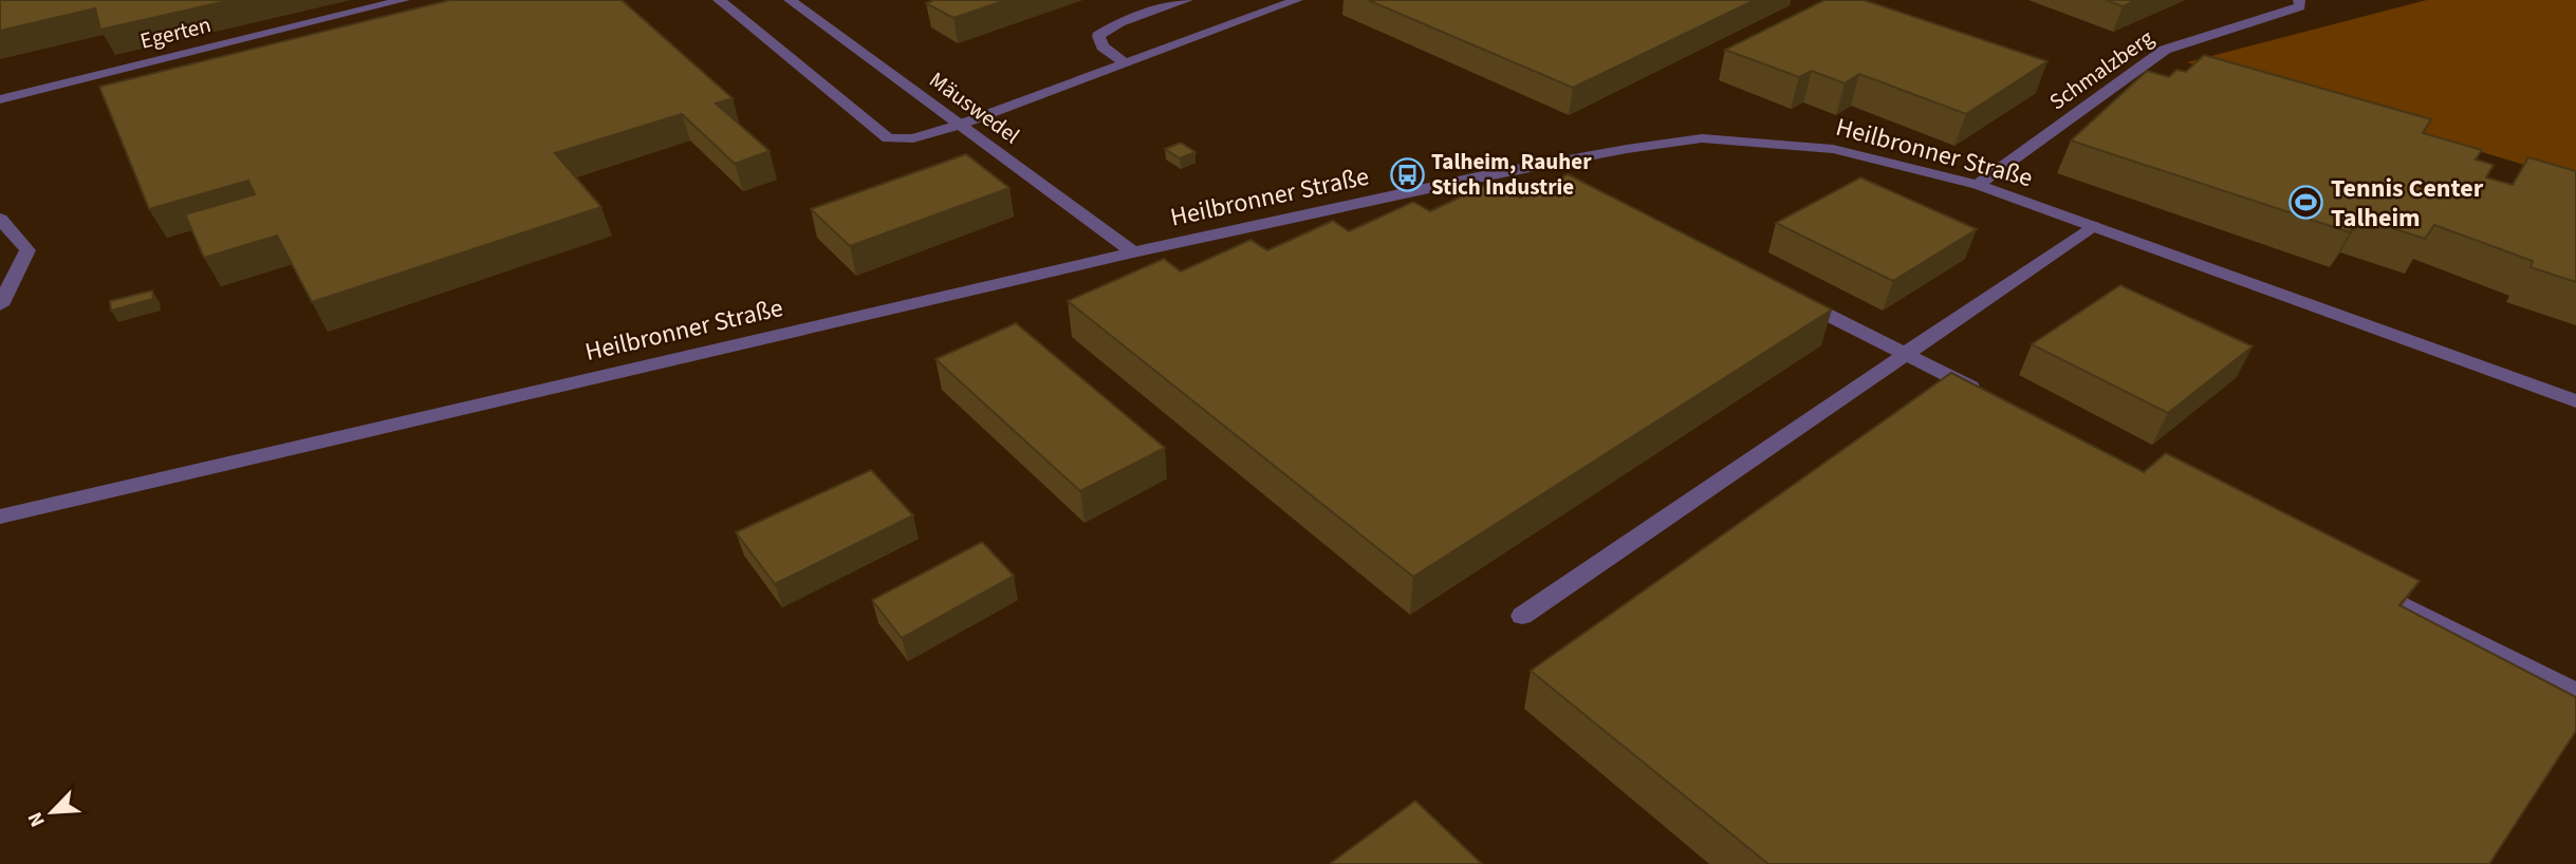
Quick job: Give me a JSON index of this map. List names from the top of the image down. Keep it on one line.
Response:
{"streets":{"street":["Egerten","Schmalzberg","Mäuswedel","Heilbronner Straße"]},"crossings":[["Schmalzberg","Heilbronner Straße"],["Mäuswedel","Heilbronner Straße"]],"places":{"bus stop":["Talheim, Rauher Stich Industrie"],"sports":["Tennis Center Talheim"]},"north":"bottom left"}
